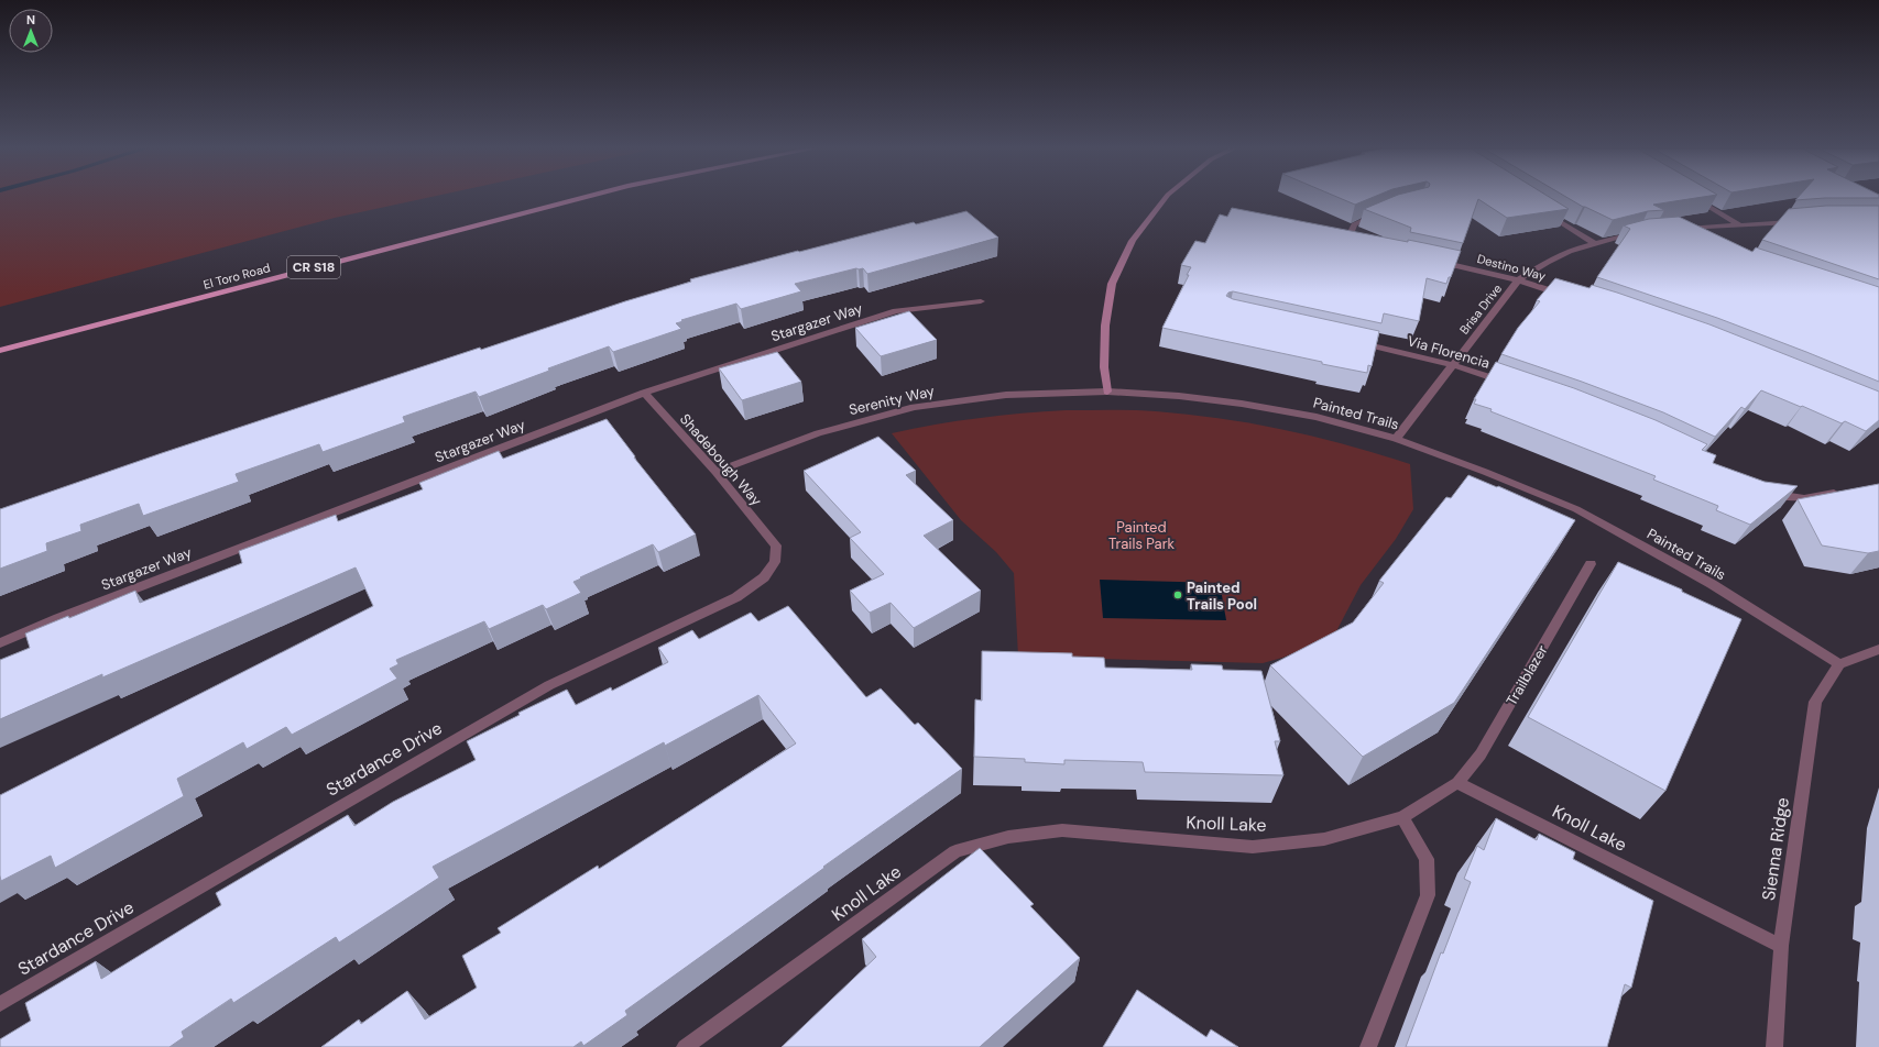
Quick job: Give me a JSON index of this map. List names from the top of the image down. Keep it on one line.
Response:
{"streets":{"main road":["CR S18","El Toro Road"],"street":["Destino Way","Brisa Drive","Stargazer Way","Via Florencia","Serenity Way","Painted Trails","Shadebough Way","Trailblazer","Stardance Drive","Knoll Lake","Sienna Ridge"]},"crossings":[["Destino Way","Brisa Drive"],["Brisa Drive","Via Florencia"],["Brisa Drive","Painted Trails"],["Stargazer Way","Shadebough Way"],["Serenity Way","Painted Trails"],["Serenity Way","Shadebough Way"],["Painted Trails","Sienna Ridge"],["Shadebough Way","Stardance Drive"],["Trailblazer","Knoll Lake"],["Knoll Lake","Sienna Ridge"]],"parks":["Painted Trails Park"],"places":["Painted Trails Pool"],"north":"top"}
